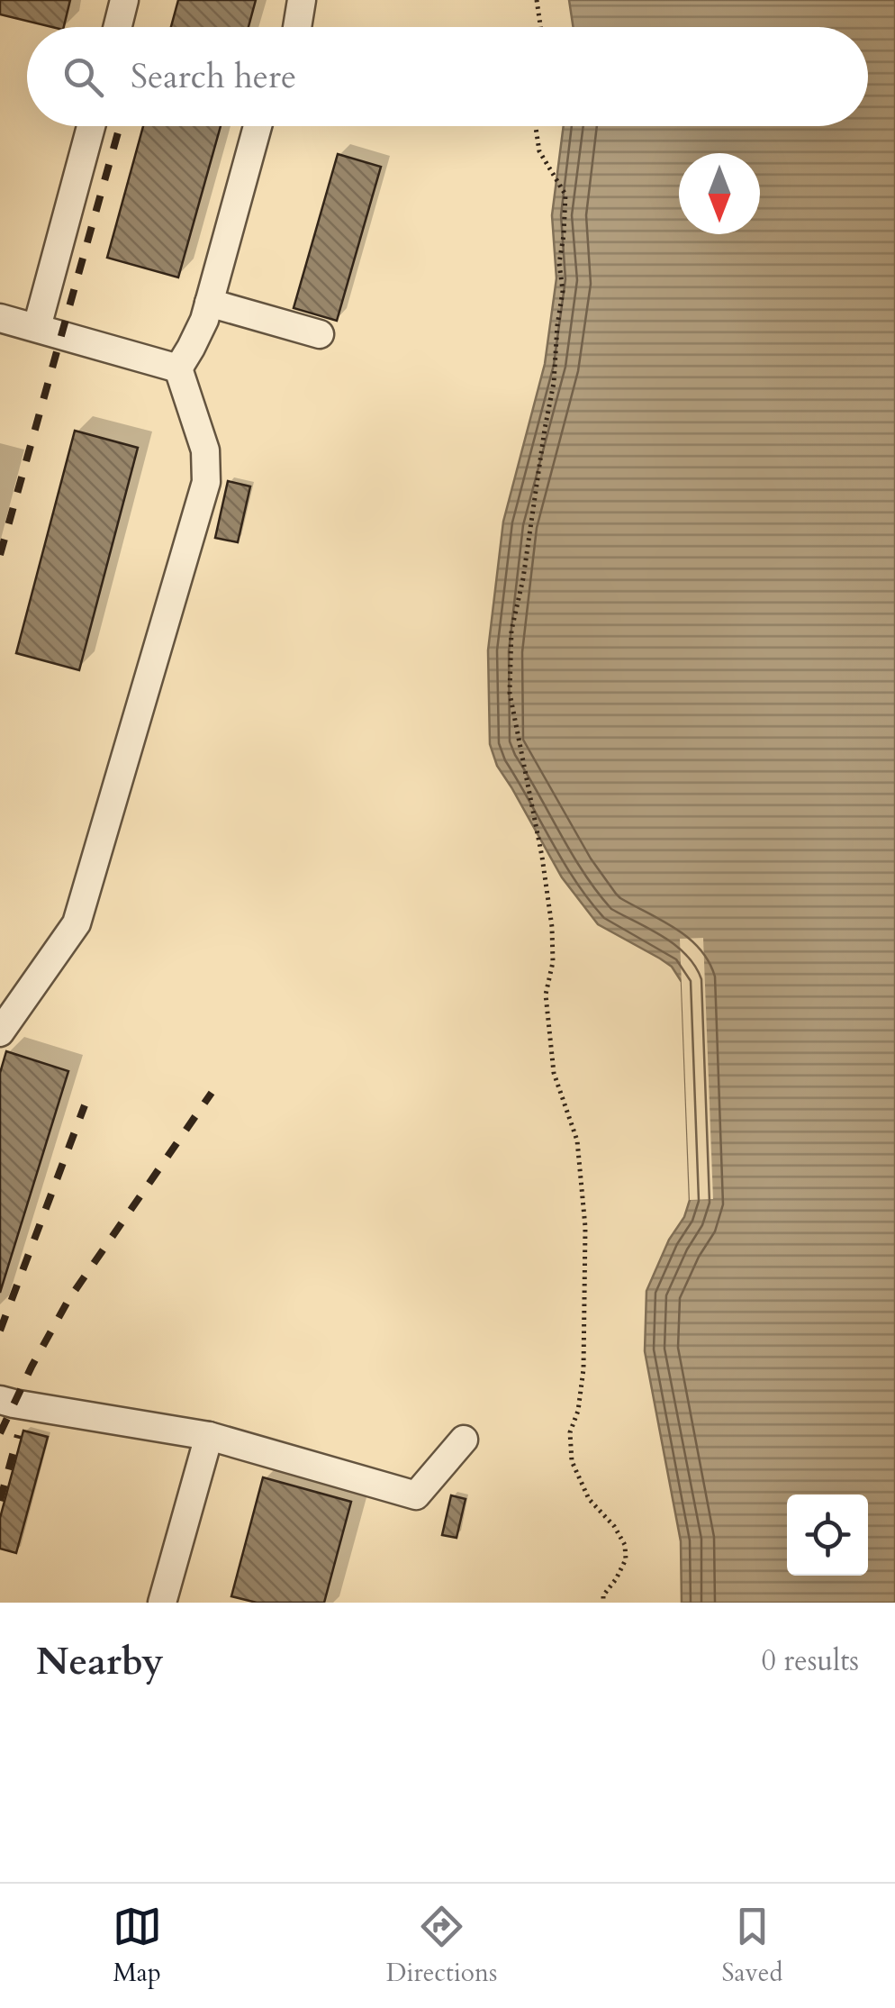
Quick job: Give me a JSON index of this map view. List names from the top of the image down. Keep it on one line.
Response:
{"north":"bottom","page":{"search":"Search here","heading":["Nearby","0 results"],"nav":["Map","Directions","Saved"]}}
